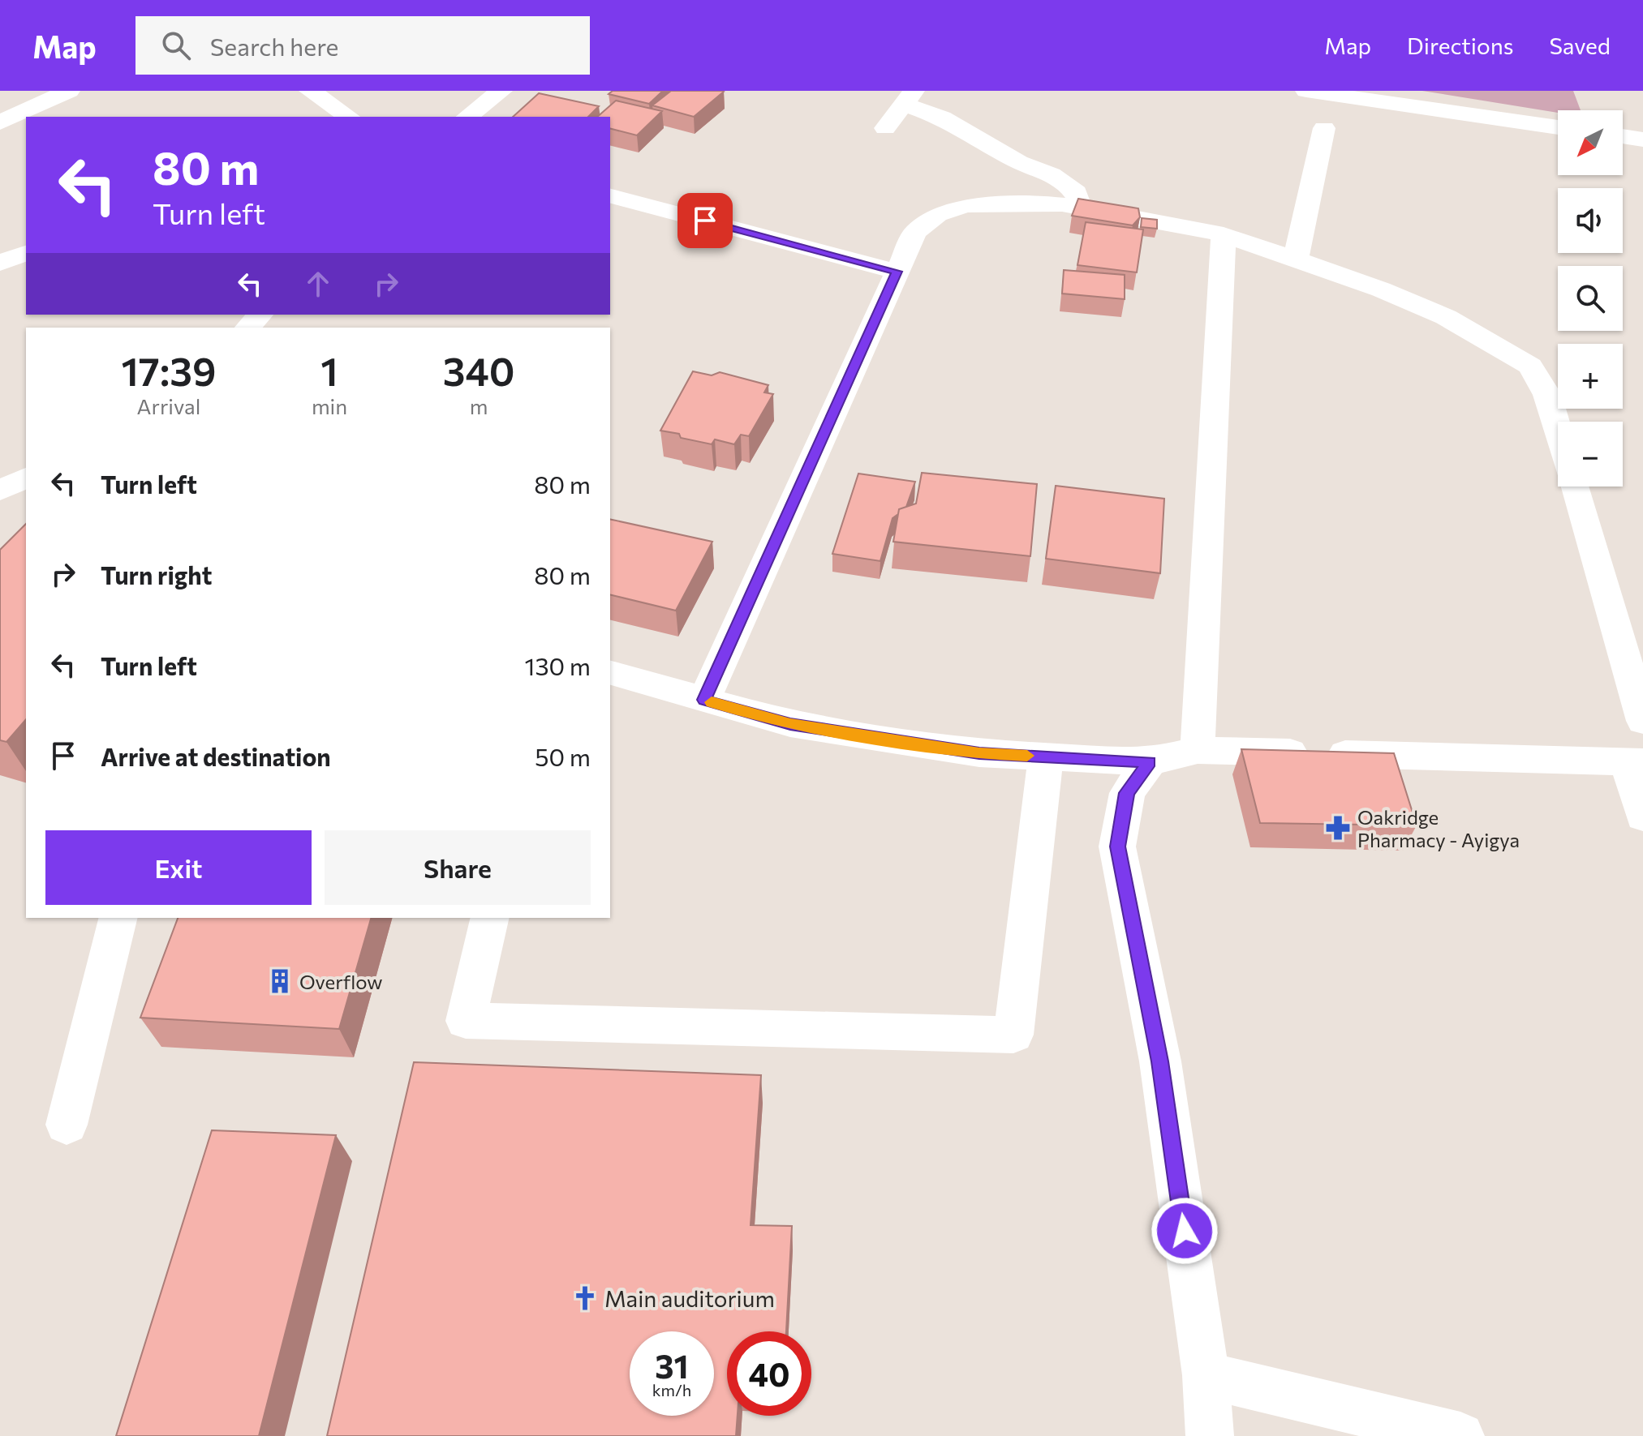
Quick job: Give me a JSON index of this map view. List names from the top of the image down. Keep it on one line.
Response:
{"places":{"pharmacy":["Oakridge Pharmacy - Ayigya"],"building":["Overflow"],"church":["Main auditorium"]},"north":"bottom left","page":{"header":"Map","search":"Search here","nav":["Map","Directions","Saved"],"map_buttons":["+","−"],"turn":["80 m","Turn left"],"eta":["17:39","Arrival","1","min","340","m"],"list":[{"name":"Turn left","value":"80 m"},{"name":"Turn right","value":"80 m"},{"name":"Turn left","value":"130 m"},{"name":"Arrive at destination","value":"50 m"}],"buttons":["Exit","Share"],"speed":"31 km/h","limit":"40"}}
